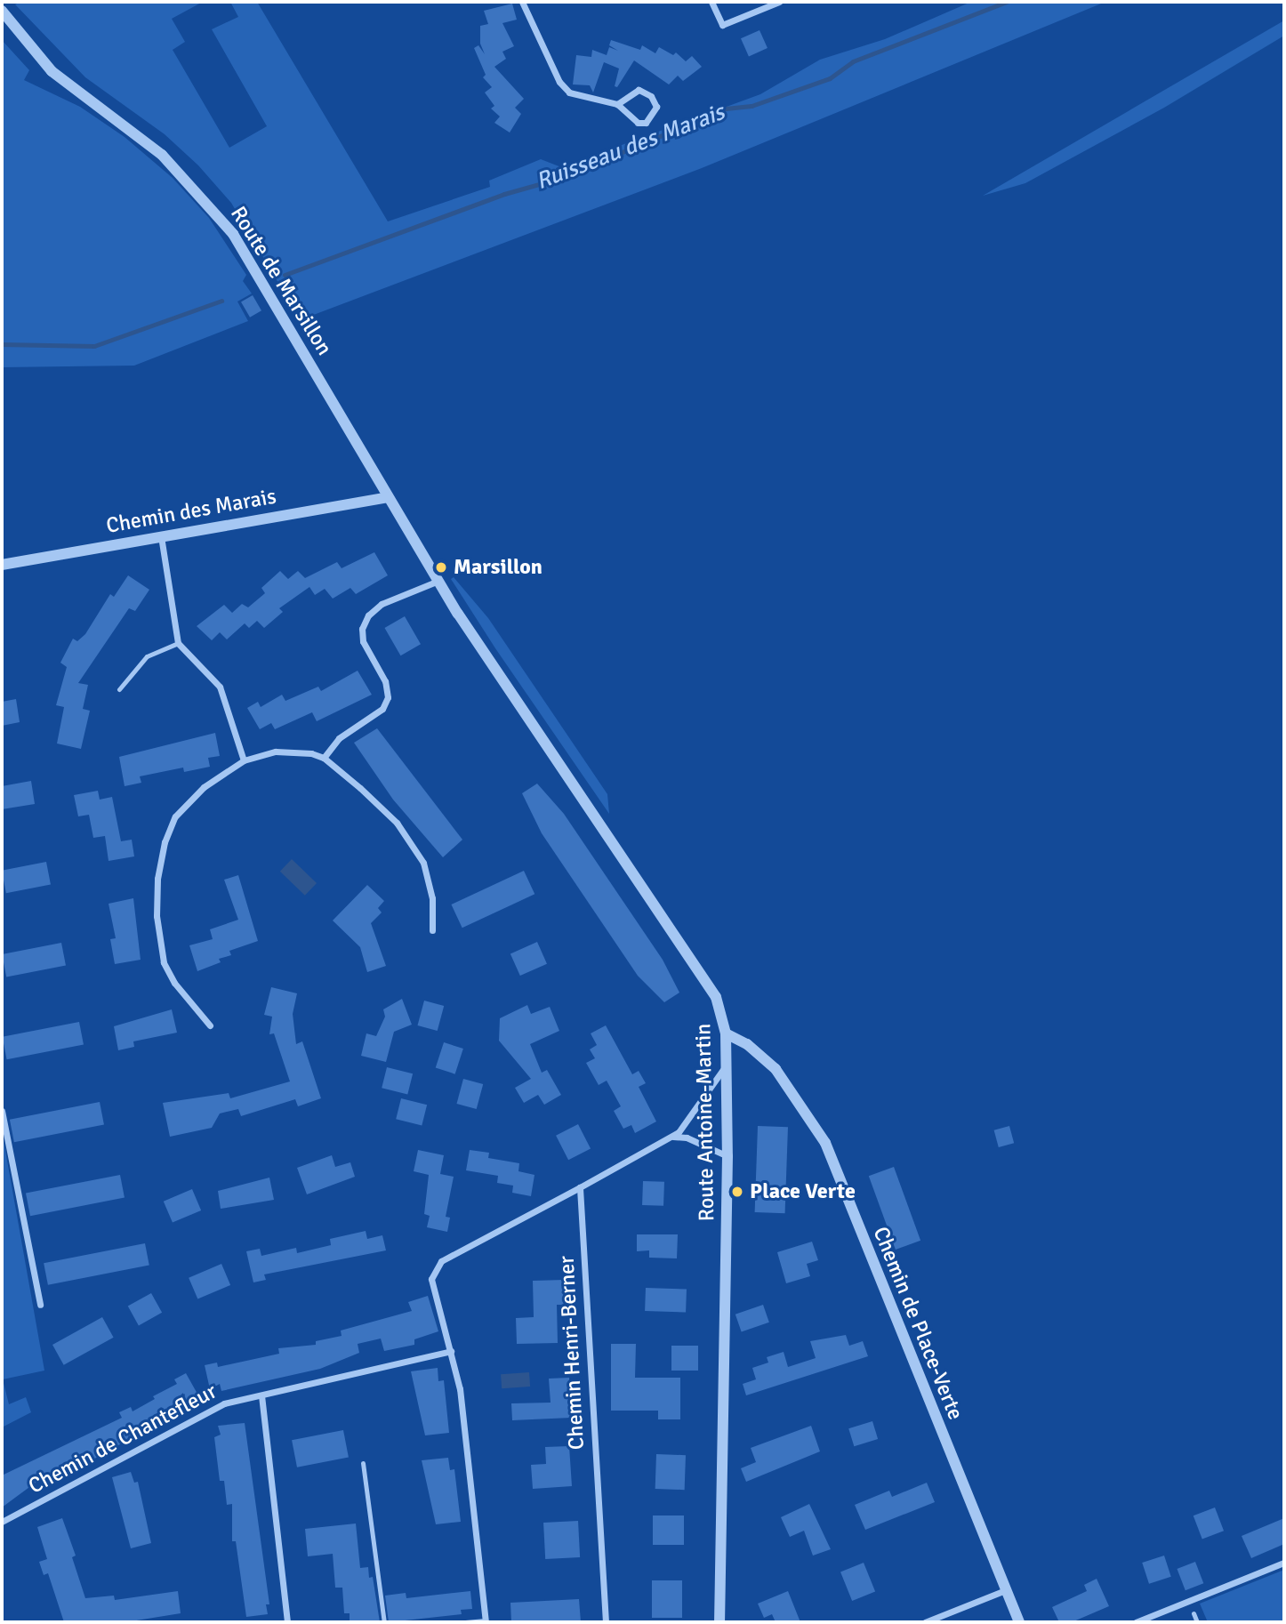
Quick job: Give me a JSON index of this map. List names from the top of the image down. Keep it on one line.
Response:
{"streets":{"street":["Route de Marsillon","Chemin des Marais","Route Antoine-Martin","Chemin de Place-Verte","Chemin Henri-Berner","Chemin de Chantefleur"]},"crossings":[["Route de Marsillon","Chemin des Marais"],["Route de Marsillon","Route Antoine-Martin"],["Chemin des Marais","Route Antoine-Martin"],["Route Antoine-Martin","Chemin de Place-Verte"]],"water":["Ruisseau des Marais"],"places":["Marsillon","Place Verte"]}
